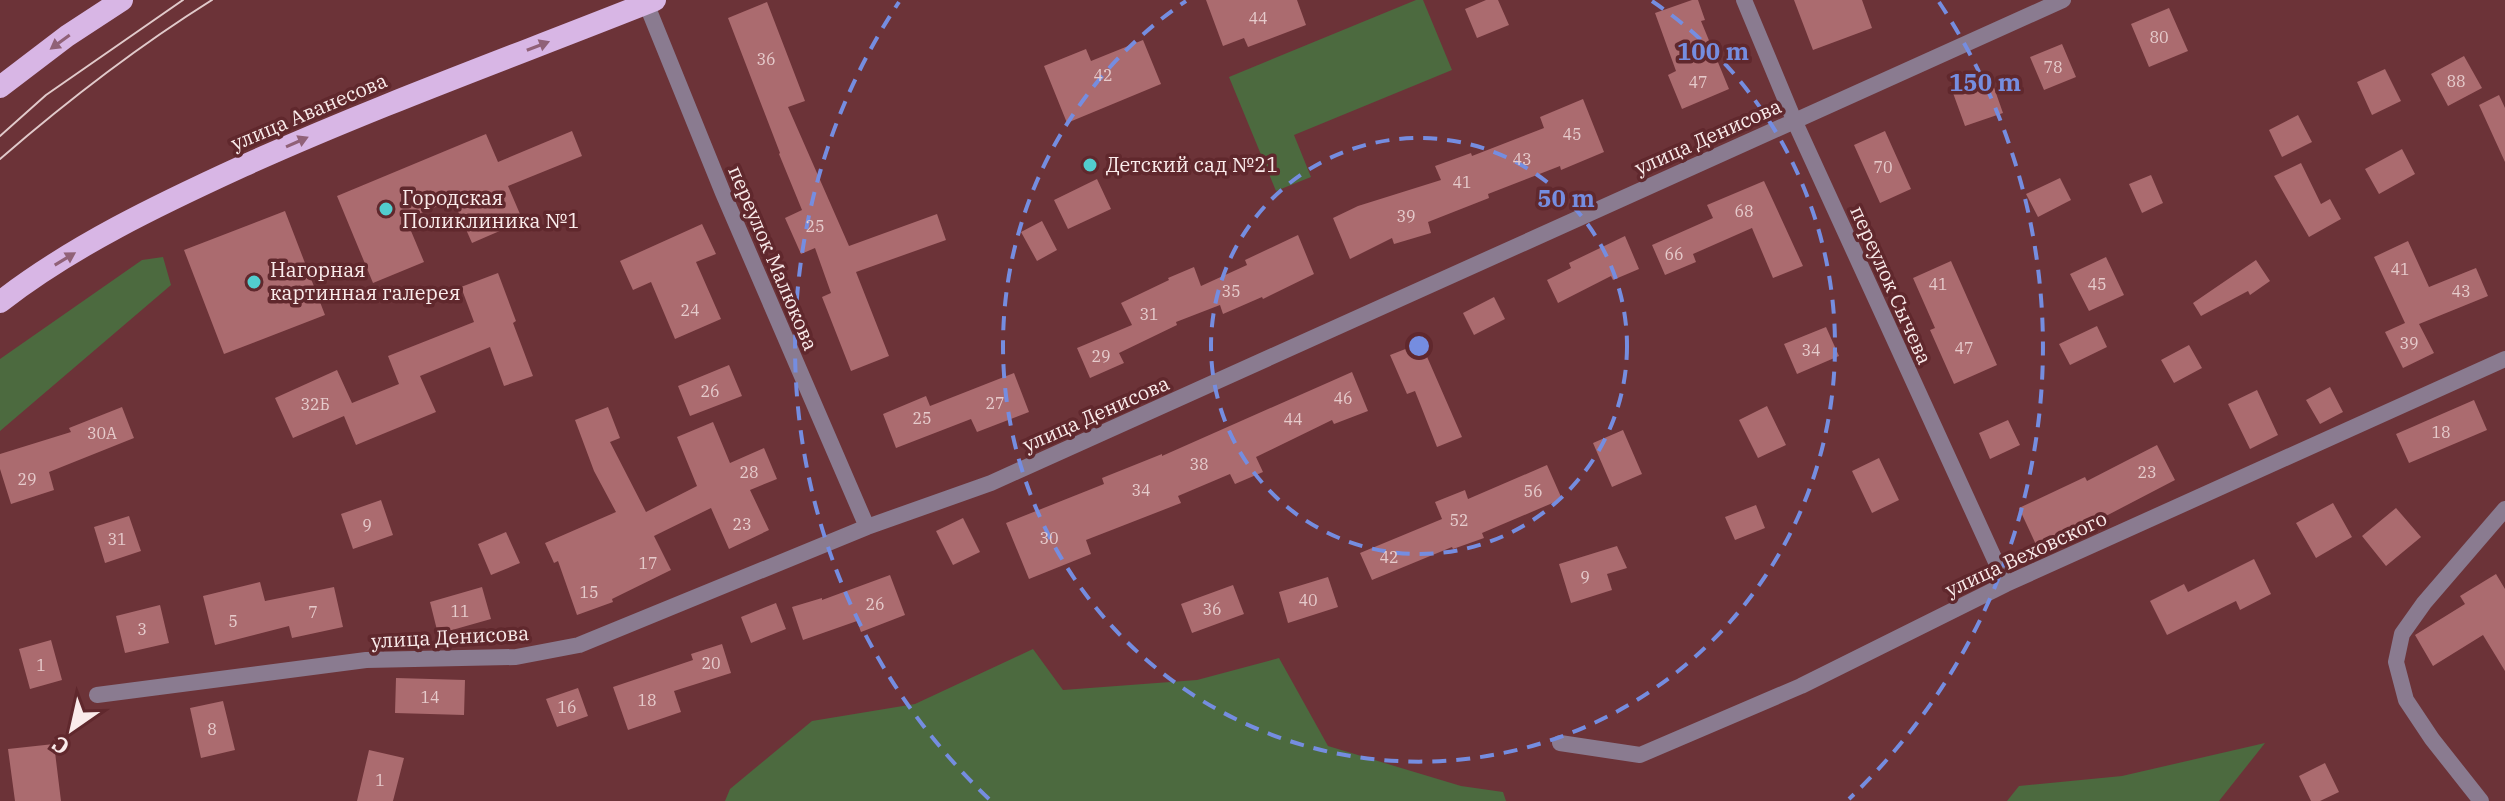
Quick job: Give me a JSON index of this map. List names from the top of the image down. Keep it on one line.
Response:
{"streets":{"highway":["улица Аванесова"],"street":["улица Денисова","переулок Малюкова","переулок Сычева","улица Веховского"]},"crossings":[["улица Аванесова","переулок Малюкова"],["улица Денисова","переулок Малюкова"],["улица Денисова","переулок Сычева"],["переулок Сычева","улица Веховского"]],"one_way":["улица Аванесова"],"places":["Детский сад №21","Городская Поликлиника №1","Нагорная картинная галерея"],"house_numbers":["44","80","36","78","42","88","47","45","43","70","41","68","39","25","66","41","41","45","35","43","24","31","39","47","34","29","26","46","27","32Б","25","44","18","30А","38","28","23","29","34","56","52","23","9","30","31","42","17","9","15","40","26","36","11","7","5","3","20","1","14","18","16","8","1"],"north":"bottom left","rings":["100 m","150 m","50 m"]}
